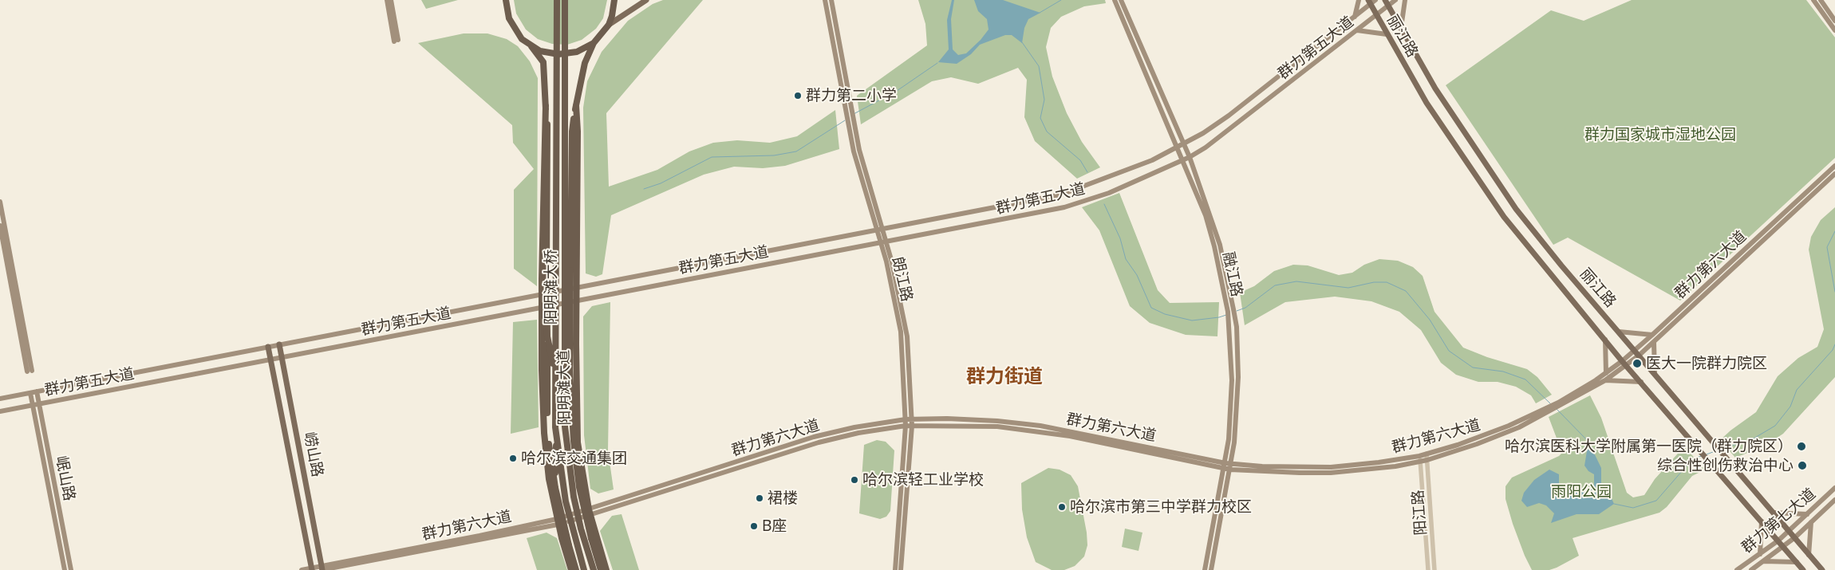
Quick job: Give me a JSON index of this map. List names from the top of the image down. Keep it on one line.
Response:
{"streets":{"highway":["阳明滩大桥","阳明滩大道"],"main road":["丽江路","群力第五大道","群力第六大道","融江路","朗江路","崂山路","岷山路","群力第七大道"],"street":["阳江路"]},"crossings":[["丽江路","群力第五大道"],["丽江路","群力第六大道"],["丽江路","群力第七大道"],["群力第五大道","融江路"],["群力第五大道","朗江路"],["群力第五大道","阳明滩大道"],["群力第五大道","崂山路"],["群力第五大道","岷山路"],["群力第六大道","融江路"],["群力第六大道","朗江路"],["群力第六大道","阳明滩大道"],["群力第六大道","崂山路"],["群力第六大道","阳江路"]],"districts":["群力街道"],"parks":["群力国家城市湿地公园","雨阳公园"],"places":["群力第二小学","医大一院群力院区","哈尔滨医科大学附属第一医院（群力院区）","哈尔滨交通集团","综合性创伤救治中心","哈尔滨轻工业学校","裙楼","哈尔滨市第三中学群力校区","B座"]}
